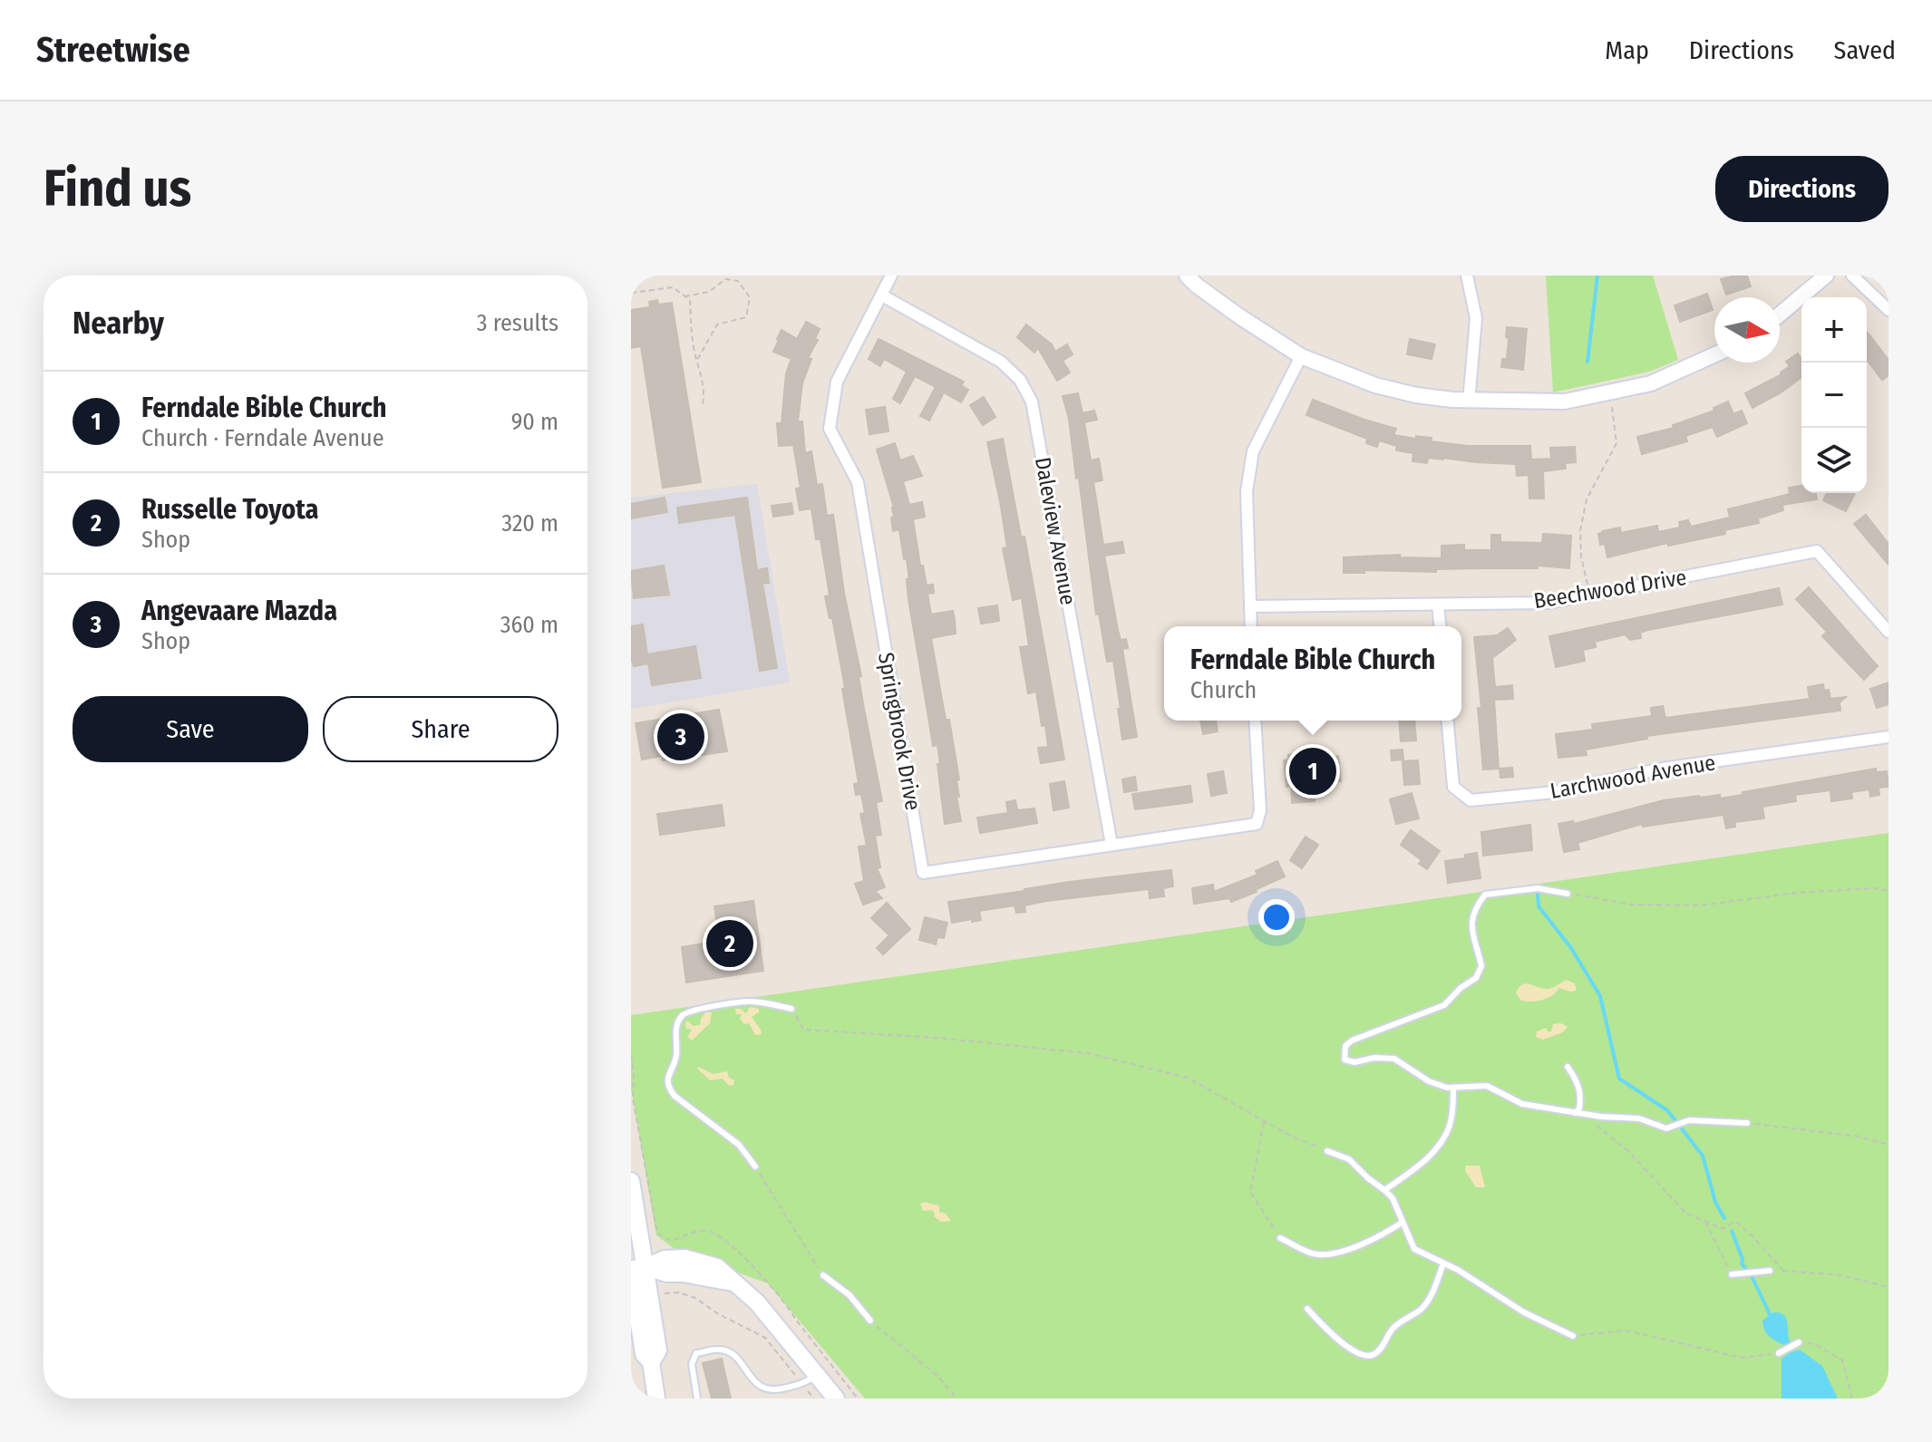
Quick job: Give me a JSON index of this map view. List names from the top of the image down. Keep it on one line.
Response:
{"streets":{"street":["Daleview Avenue","Beechwood Drive","Springbrook Drive","Larchwood Avenue"]},"crossings":[["Daleview Avenue","Springbrook Drive"]],"north":"right","page":{"header":"Streetwise","nav":["Map","Directions","Saved"],"buttons":["Directions",["Save","Share"]],"title":"Find us","heading":["Nearby","3 results"],"map_buttons":["+","−"],"list":[{"mark":"1","name":"Ferndale Bible Church","note":"Church · Ferndale Avenue","value":"90 m"},{"mark":"2","name":"Russelle Toyota","note":"Shop","value":"320 m"},{"mark":"3","name":"Angevaare Mazda","note":"Shop","value":"360 m"}],"popup":["Ferndale Bible Church","Church"],"pins":["3","1","2"]}}
